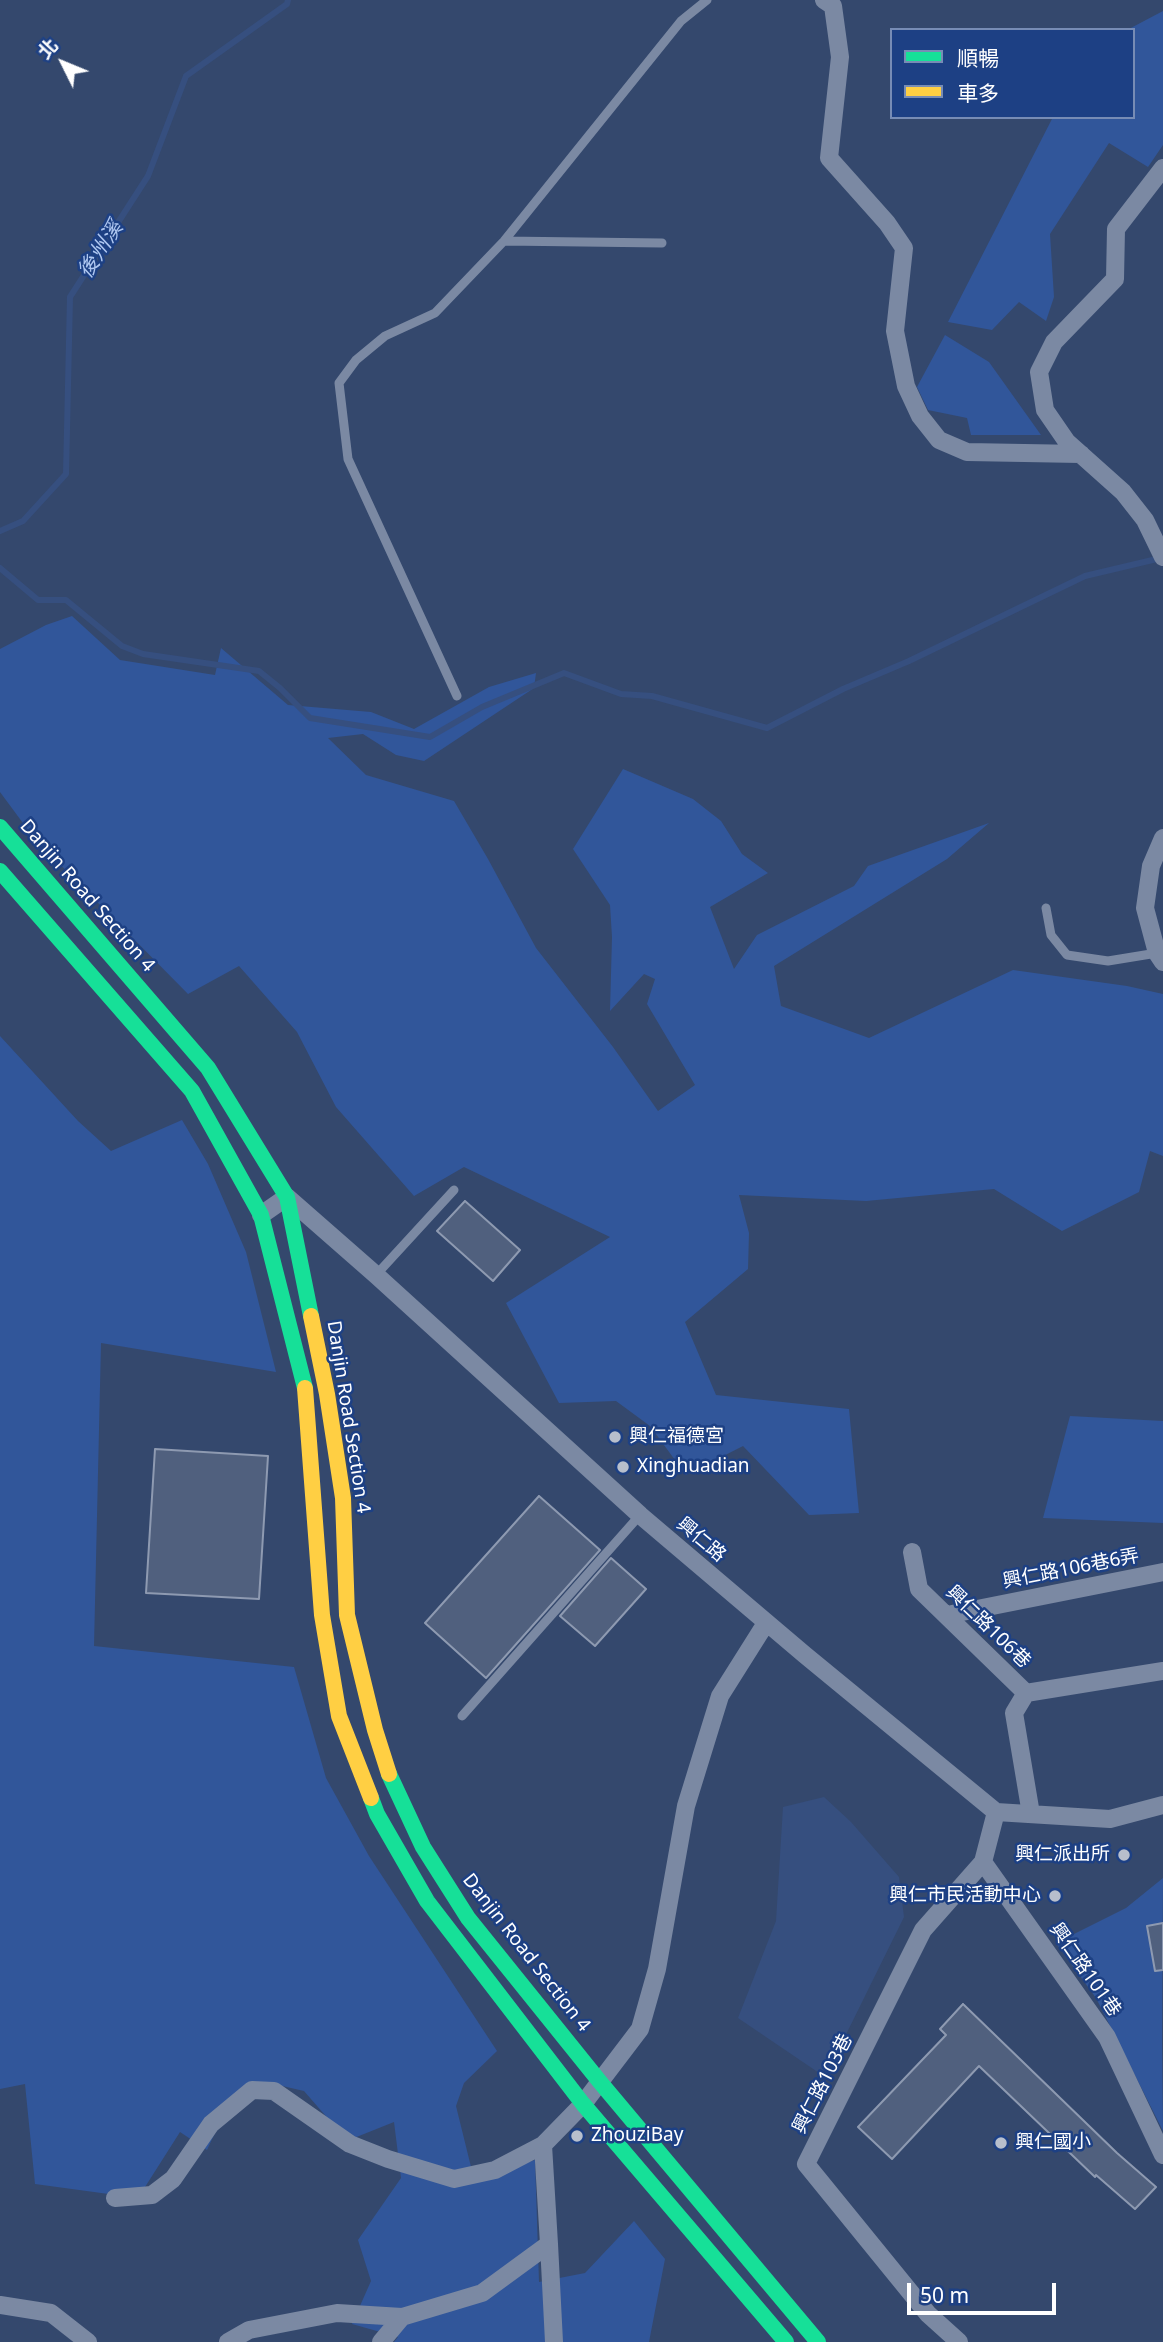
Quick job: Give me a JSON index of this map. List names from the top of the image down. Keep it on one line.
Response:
{"streets":{"main road":["Danjin Road Section 4"],"street":["興仁路","興仁路106巷6弄","興仁路106巷","興仁路101巷","興仁路103巷"]},"crossings":[["Danjin Road Section 4","興仁路"],["興仁路106巷6弄","興仁路106巷"],["興仁路101巷","興仁路103巷"]],"water":["後州溪"],"places":["興仁福德宮","Xinghuadian","興仁派出所","興仁市民活動中心","ZhouziBay","興仁國小"],"legend":["順暢","車多"],"scale_bar":"50 m","north":"top left"}
